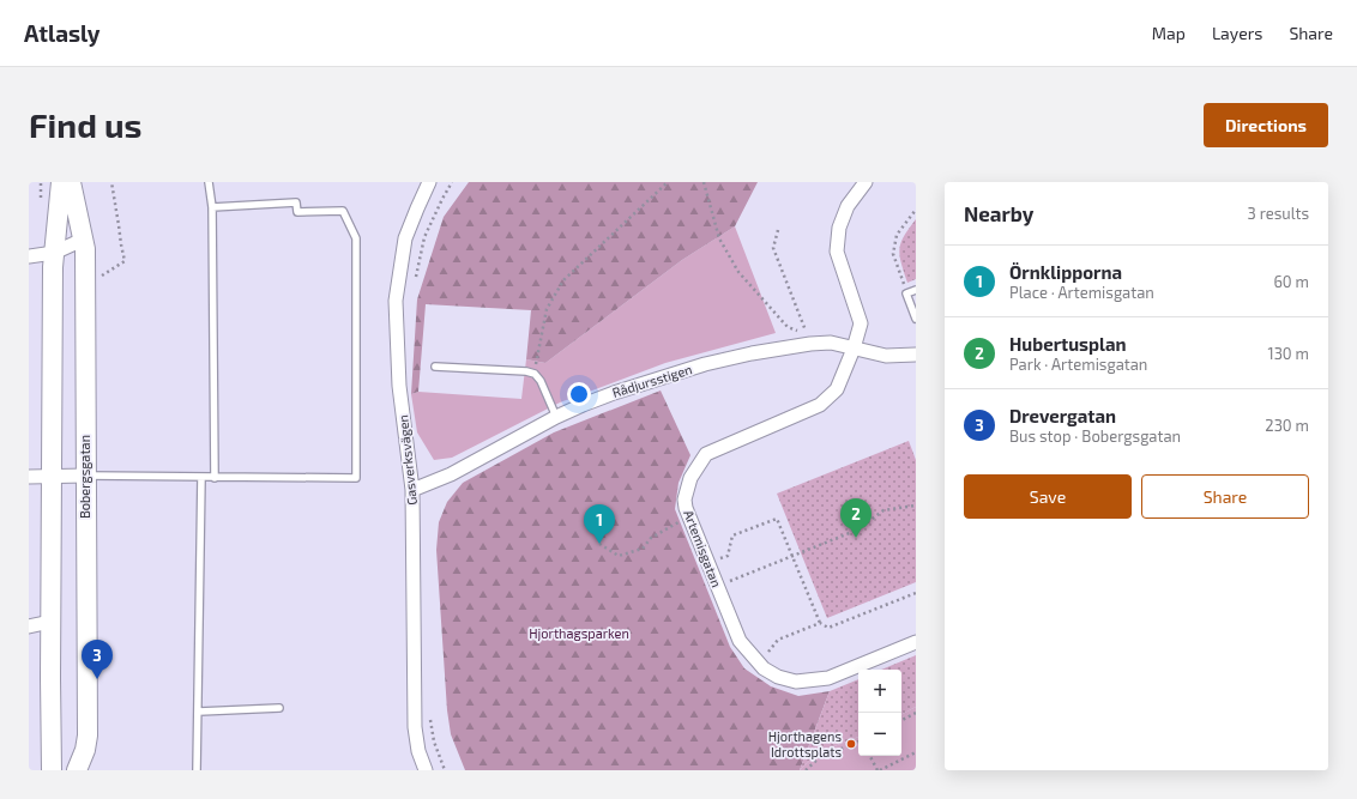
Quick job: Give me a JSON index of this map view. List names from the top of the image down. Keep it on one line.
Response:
{"streets":{"street":["Rådjursstigen","Gasverksvägen","Bobergsgatan","Artemisgatan"]},"crossings":[["Rådjursstigen","Gasverksvägen"],["Rådjursstigen","Artemisgatan"]],"parks":["Hjorthagsparken"],"places":["Hjorthagens Idrottsplats"],"page":{"header":"Atlasly","nav":["Map","Layers","Share"],"buttons":["Directions",["Save","Share"]],"title":"Find us","heading":["Nearby","3 results"],"list":[{"mark":"1","name":"Örnklipporna","note":"Place · Artemisgatan","value":"60 m"},{"mark":"2","name":"Hubertusplan","note":"Park · Artemisgatan","value":"130 m"},{"mark":"3","name":"Drevergatan","note":"Bus stop · Bobergsgatan","value":"230 m"}],"pins":["2","1","3"],"map_buttons":["+","−"]}}
